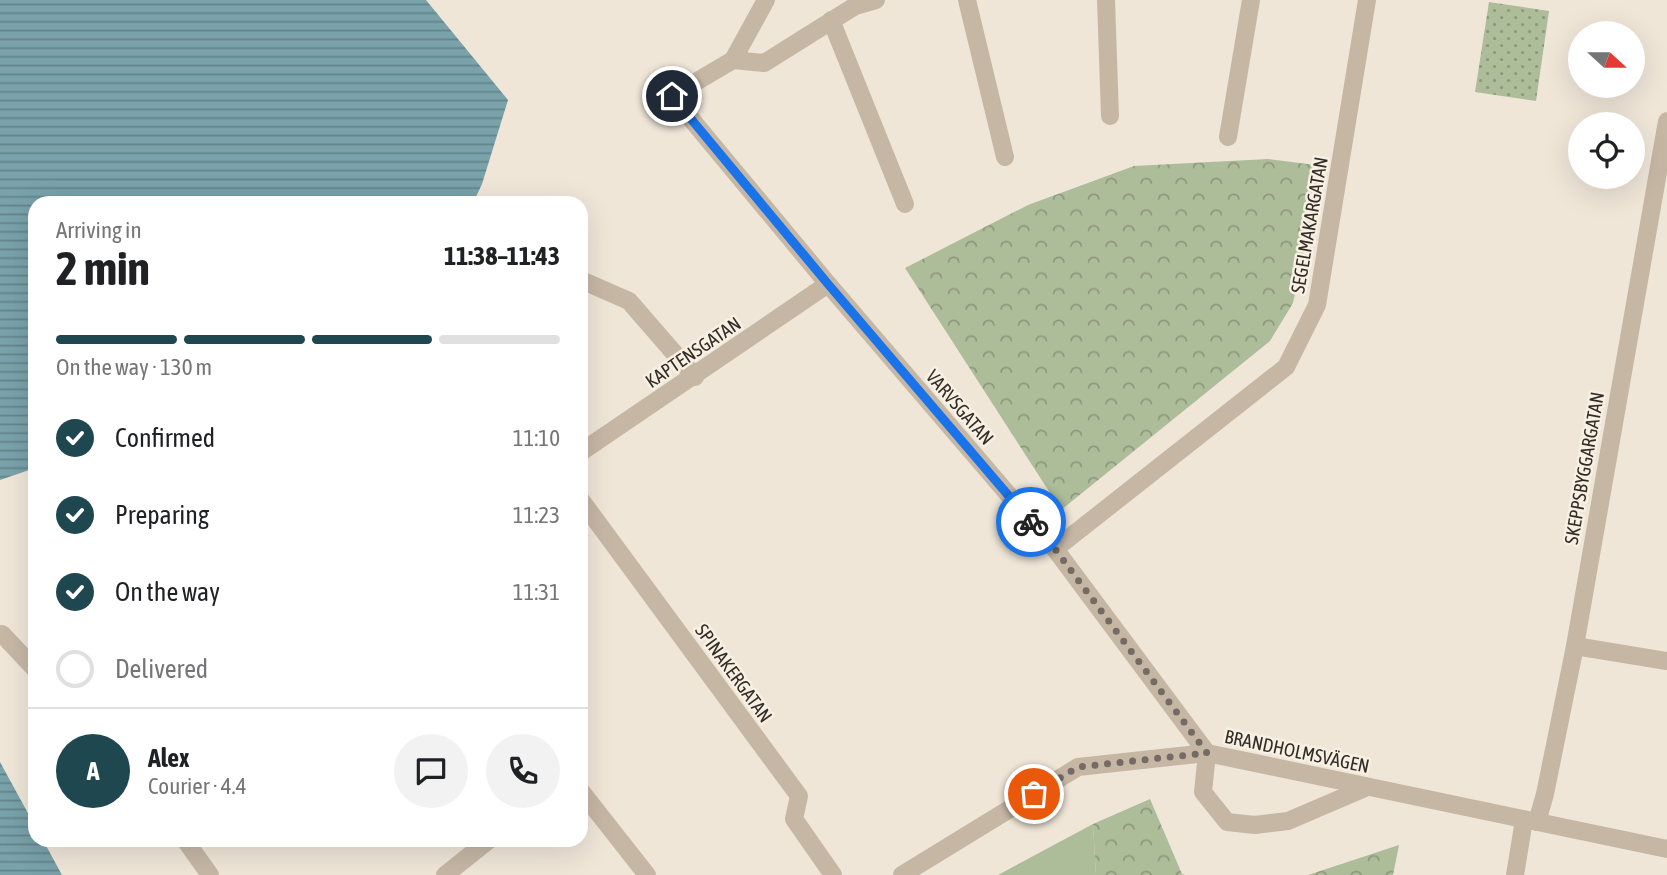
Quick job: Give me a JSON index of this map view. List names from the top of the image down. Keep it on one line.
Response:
{"streets":{"street":["SEGELMAKARGATAN","KAPTENSGATAN","VARVSGATAN","SKEPPSBYGGARGATAN","SPINAKERGATAN","BRANDHOLMSVÄGEN"]},"crossings":[["SEGELMAKARGATAN","VARVSGATAN"],["KAPTENSGATAN","VARVSGATAN"],["VARVSGATAN","BRANDHOLMSVÄGEN"],["SKEPPSBYGGARGATAN","BRANDHOLMSVÄGEN"]],"north":"right","page":{"heading":["2 min","Arriving in","11:38–11:43"],"panel":["Alex","Courier · 4.4"],"bar":"On the way · 130 m","list":[["Confirmed","11:10"],["Preparing","11:23"],["On the way","11:31"],"Delivered"],"round":"A"}}
